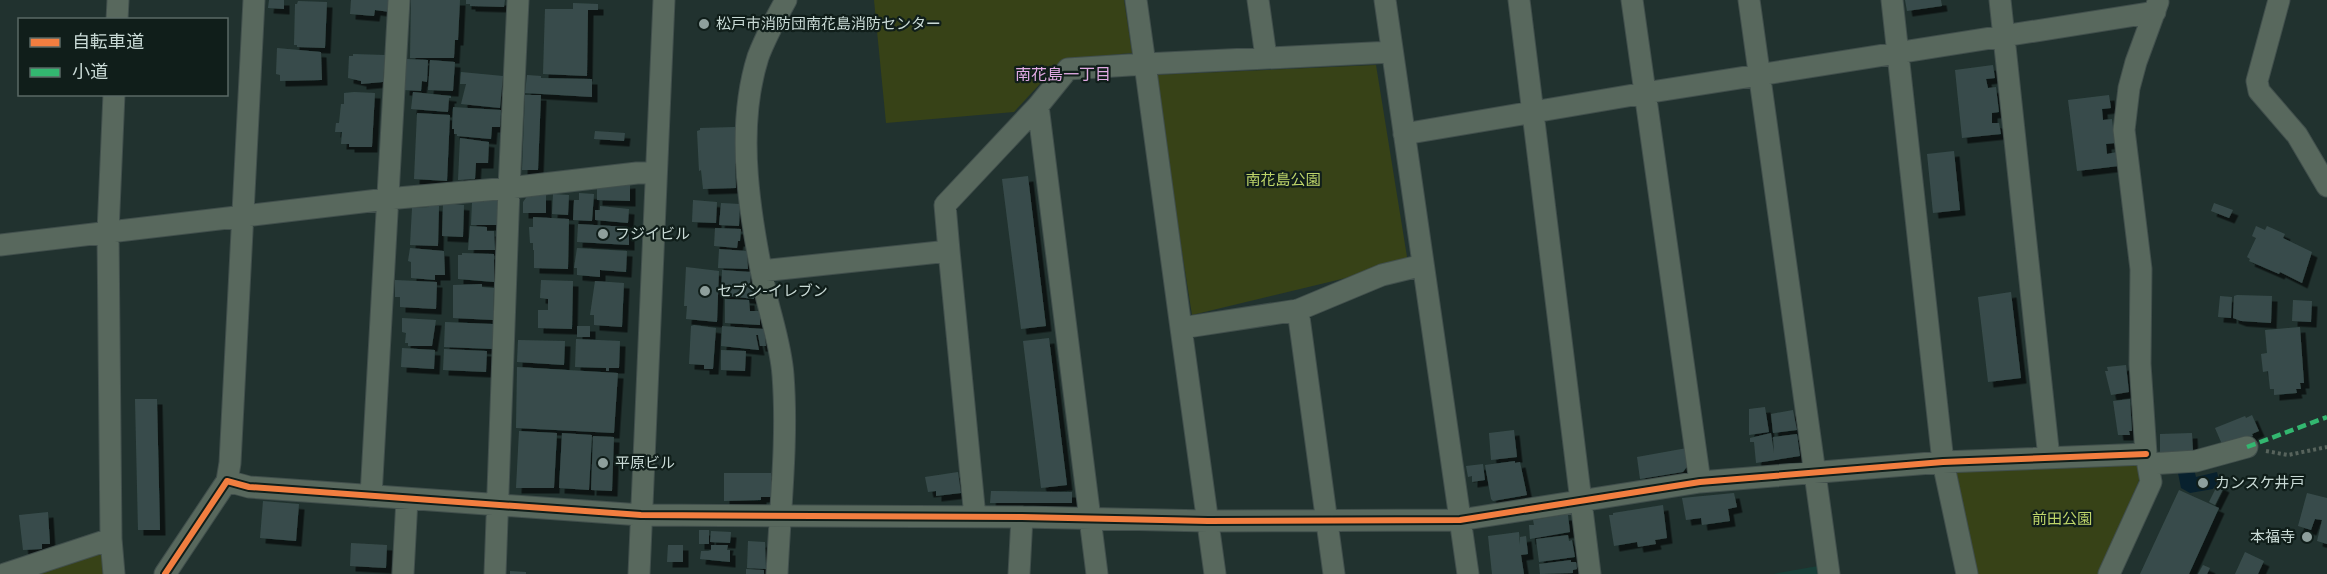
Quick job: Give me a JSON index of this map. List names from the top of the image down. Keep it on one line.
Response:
{"districts":["南花島一丁目"],"parks":["南花島公園","前田公園"],"places":["松戸市消防団南花島消防センター","フジイビル","セブン-イレブン","平原ビル","カンスケ井戸","本福寺"],"legend":["自転車道","小道"]}
